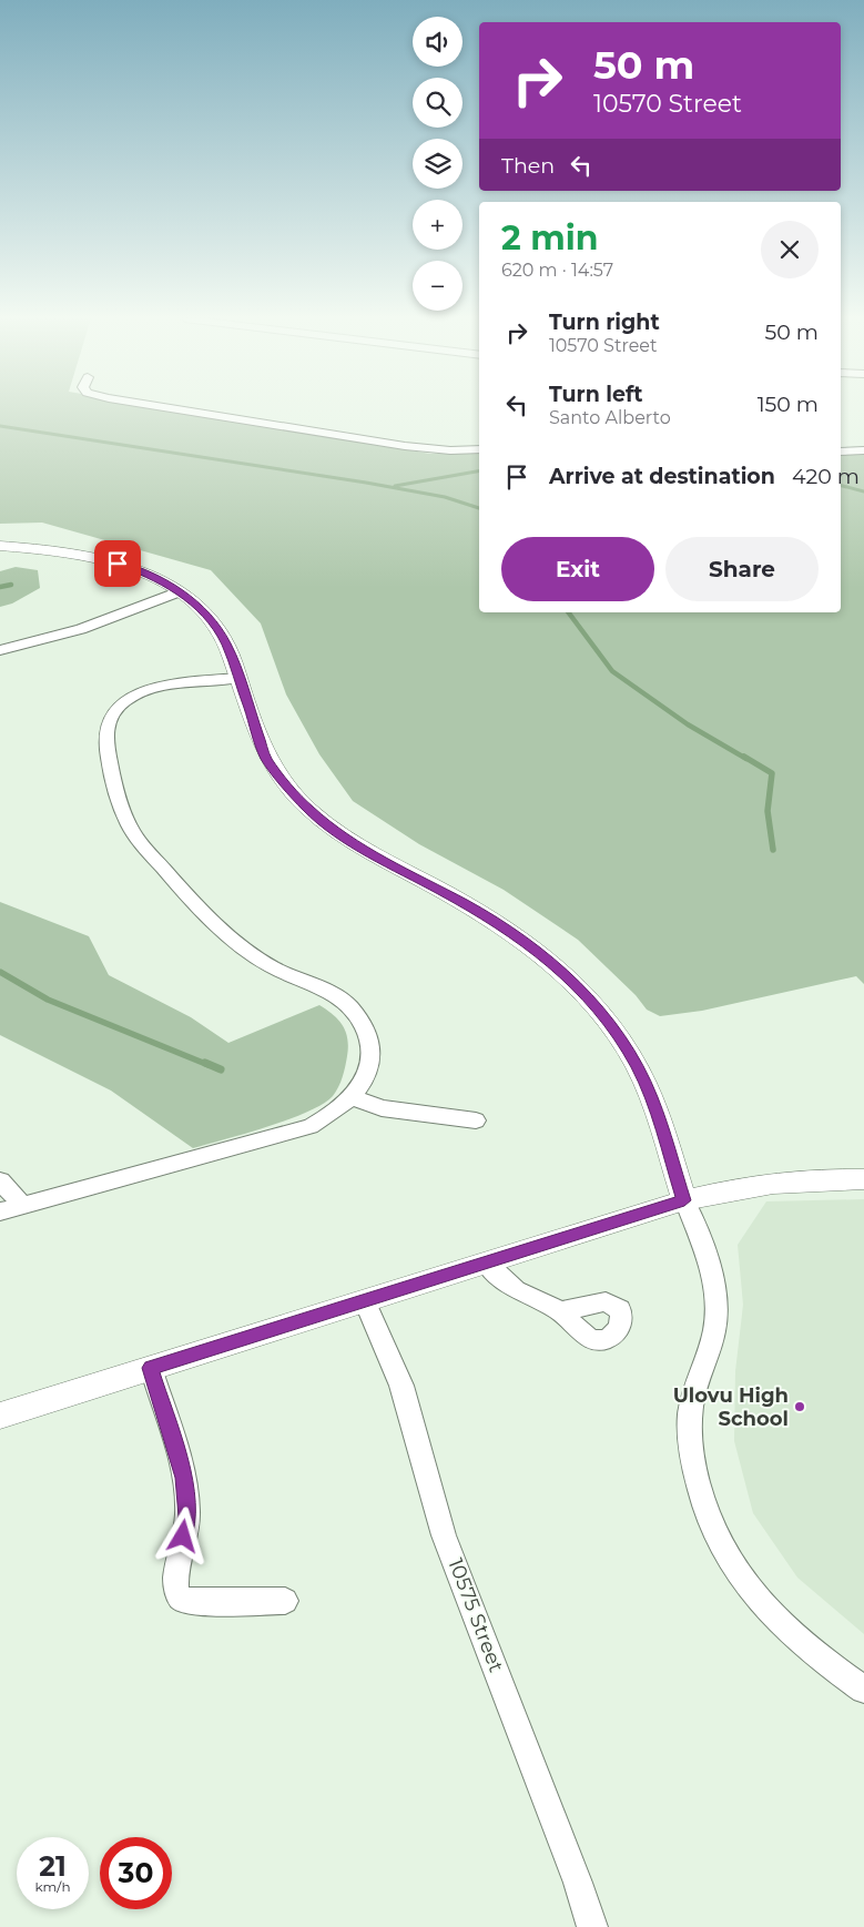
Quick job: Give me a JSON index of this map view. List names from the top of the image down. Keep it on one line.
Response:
{"streets":{"street":["10575 Street"]},"places":["Ulovu High School"],"page":{"map_buttons":["+","−"],"turn":["50 m","10570 Street"],"then":"Then","heading":["2 min","620 m · 14:57"],"list":[{"name":"Turn right","note":"10570 Street","value":"50 m"},{"name":"Turn left","note":"Santo Alberto","value":"150 m"},{"name":"Arrive at destination","value":"420 m"}],"buttons":["Exit","Share"],"speed":"21 km/h","limit":"30"}}
